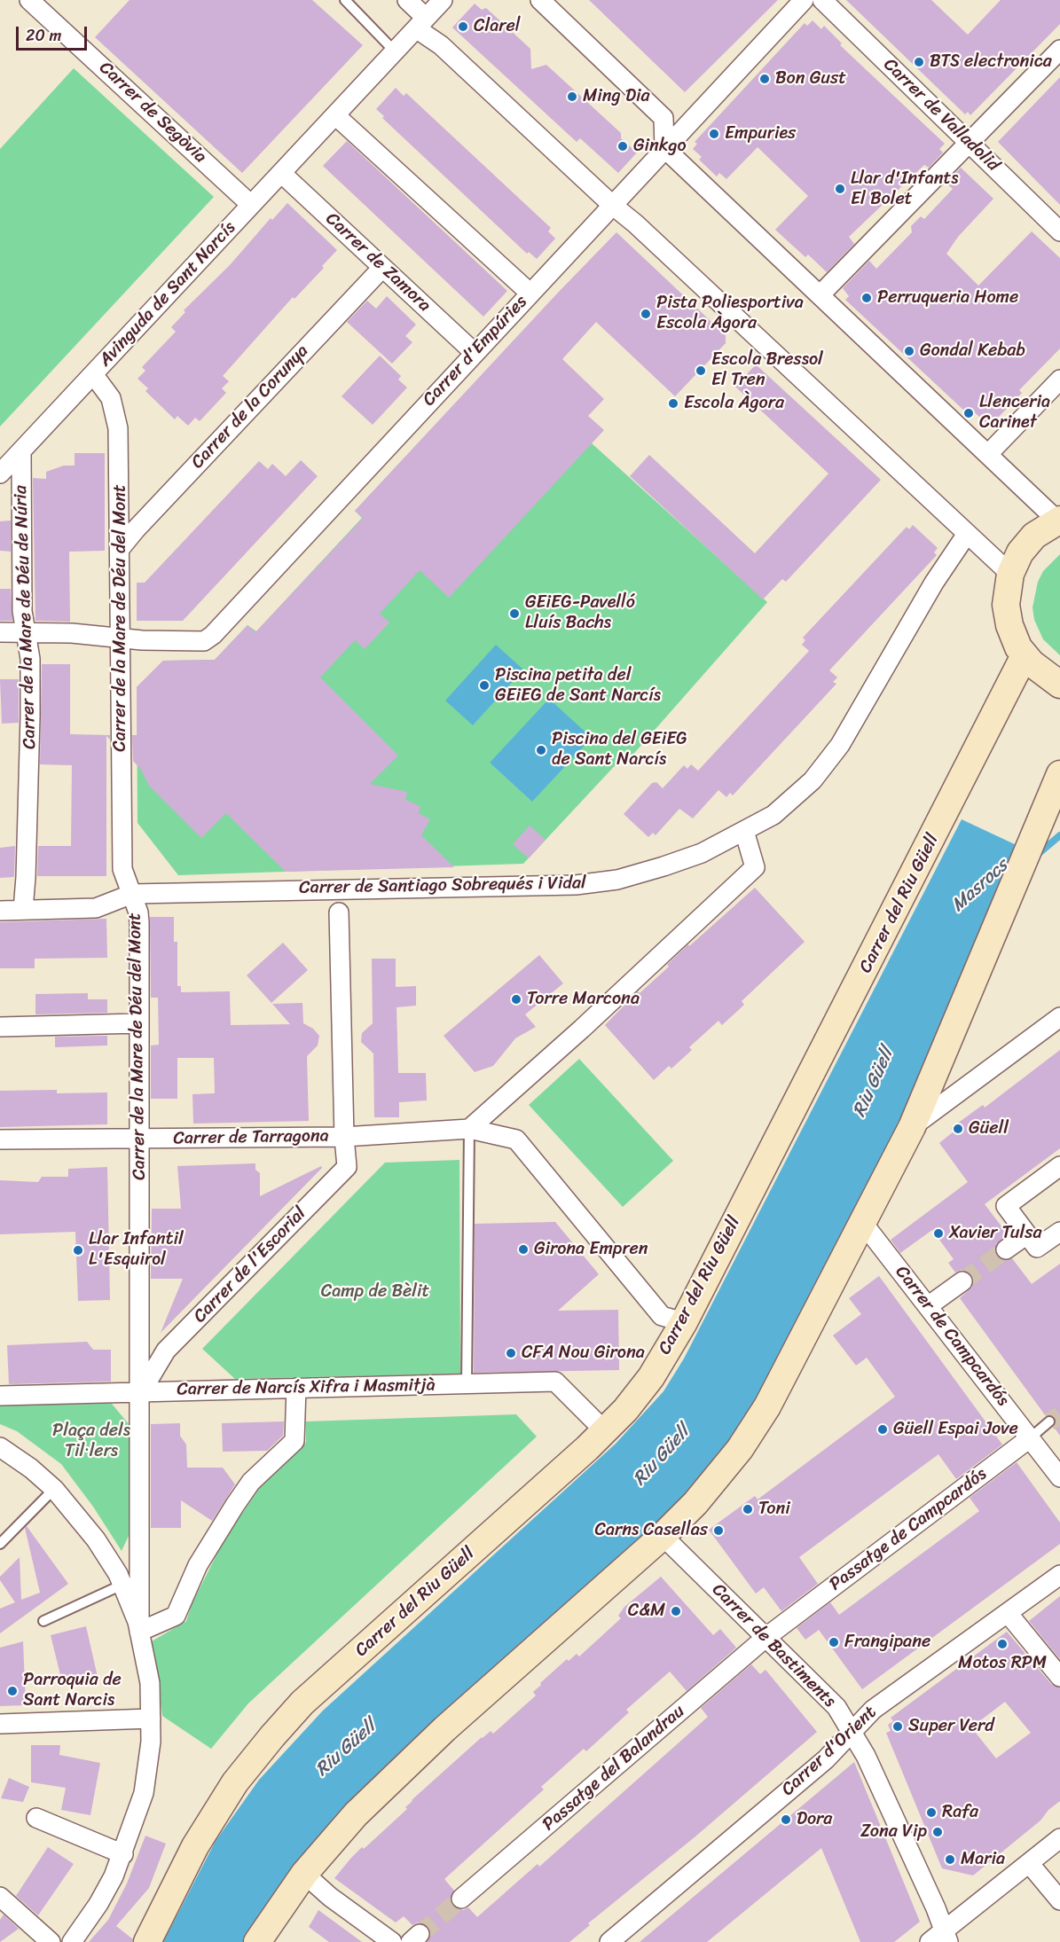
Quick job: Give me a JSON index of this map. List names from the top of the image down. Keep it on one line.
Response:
{"streets":{"street":["Carrer de Segòvia","Carrer de Valladolid","Carrer de Zamora","Avinguda de Sant Narcís","Carrer d'Empúries","Carrer de la Corunya","Carrer de la Mare de Déu de Núria","Carrer de la Mare de Déu del Mont","Carrer de Santiago Sobrequés i Vidal","Carrer del Riu Güell","Carrer de Tarragona","Carrer de l'Escorial","Carrer de Campcardós","Carrer de Narcís Xifra i Masmitjà","Passatge de Campcardós","Carrer de Bastiments","Carrer d'Orient","Passatge del Balandrau"]},"crossings":[["Carrer de Segòvia","Avinguda de Sant Narcís"],["Carrer de Zamora","Avinguda de Sant Narcís"],["Carrer de Zamora","Carrer d'Empúries"],["Carrer de Zamora","Carrer de la Corunya"],["Avinguda de Sant Narcís","Carrer de la Mare de Déu de Núria"],["Avinguda de Sant Narcís","Carrer de la Mare de Déu del Mont"],["Carrer d'Empúries","Carrer de la Mare de Déu de Núria"],["Carrer d'Empúries","Carrer de la Mare de Déu del Mont"],["Carrer de la Corunya","Carrer de la Mare de Déu del Mont"],["Carrer de la Mare de Déu del Mont","Carrer de Santiago Sobrequés i Vidal"],["Carrer de la Mare de Déu del Mont","Carrer de Tarragona"],["Carrer de la Mare de Déu del Mont","Carrer de l'Escorial"],["Carrer de la Mare de Déu del Mont","Carrer de Narcís Xifra i Masmitjà"],["Carrer del Riu Güell","Carrer de Tarragona"],["Carrer de Tarragona","Carrer de l'Escorial"],["Carrer de l'Escorial","Carrer de Narcís Xifra i Masmitjà"],["Carrer de Campcardós","Passatge de Campcardós"],["Passatge de Campcardós","Carrer de Bastiments"],["Passatge de Campcardós","Passatge del Balandrau"],["Carrer de Bastiments","Carrer d'Orient"],["Carrer de Bastiments","Passatge del Balandrau"]],"water":["Masrocs","Riu Güell"],"parks":["Camp de Bèlit","Plaça dels Til·lers"],"places":["Clarel","BTS electronica","Bon Gust","Ming Dia","Empuries","Ginkgo","Llar d'Infants El Bolet","Perruqueria Home","Pista Poliesportiva Escola Àgora","Gondal Kebab","Escola Bressol El Tren","Escola Àgora","Llenceria Carinet","GEiEG-Pavelló Lluís Bachs","Piscina petita del GEiEG de Sant Narcís","Piscina del GEiEG de Sant Narcís","Torre Marcona","Güell","Xavier Tulsa","Girona Empren","Llar Infantil L'Esquirol","CFA Nou Girona","Güell Espai Jove","Toni","Carns Casellas","C&M","Frangipane","Motos RPM","Parroquia de Sant Narcis","Super Verd","Rafa","Dora","Zona Vip","Maria"],"scale_bar":"20 m"}
